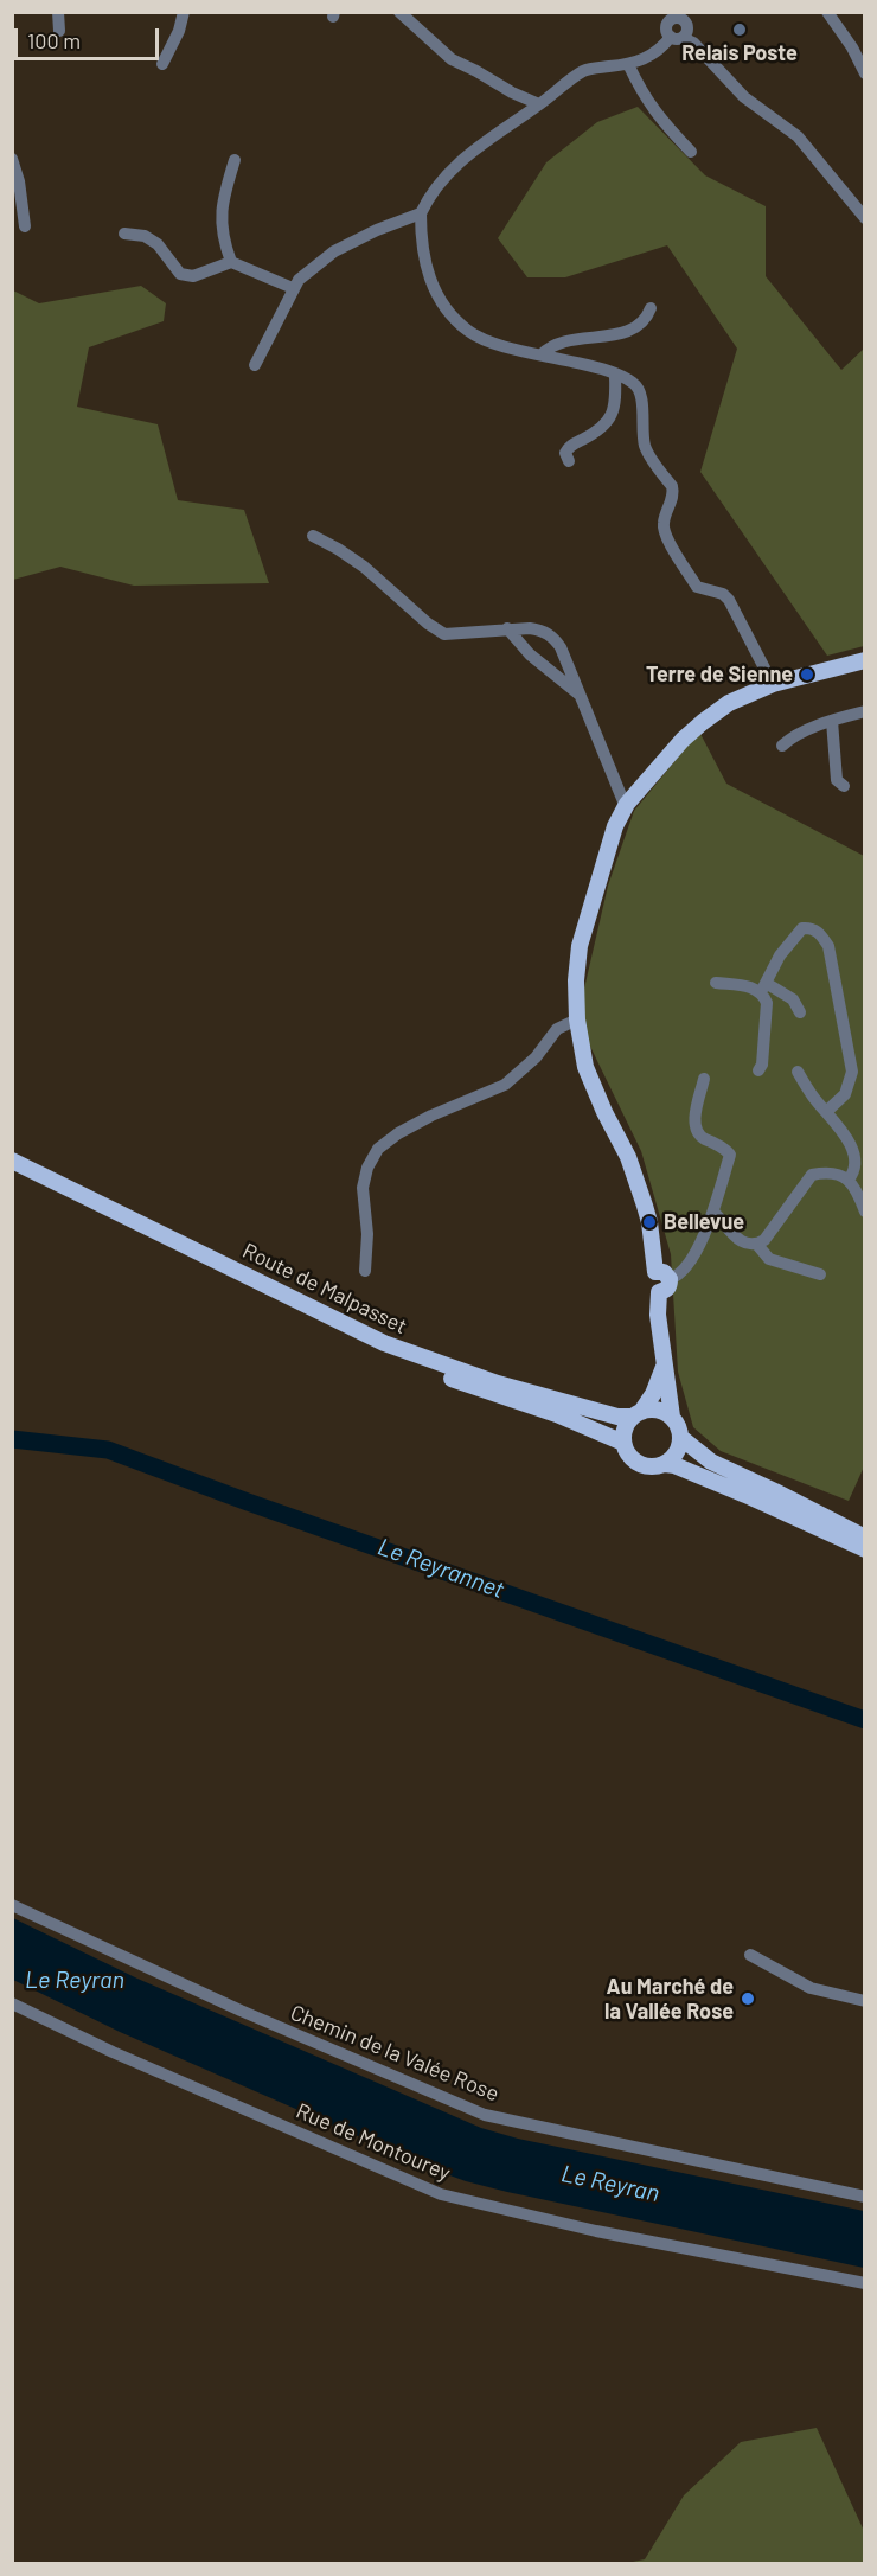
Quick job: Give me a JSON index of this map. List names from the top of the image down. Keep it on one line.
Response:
{"streets":{"main road":["Route de Malpasset"],"street":["Chemin de la Valée Rose","Rue de Montourey"]},"water":["Le Reyrannet","Le Reyran"],"places":["Relais Poste","Terre de Sienne","Bellevue","Au Marché de la Vallée Rose"],"scale_bar":"100 m"}
